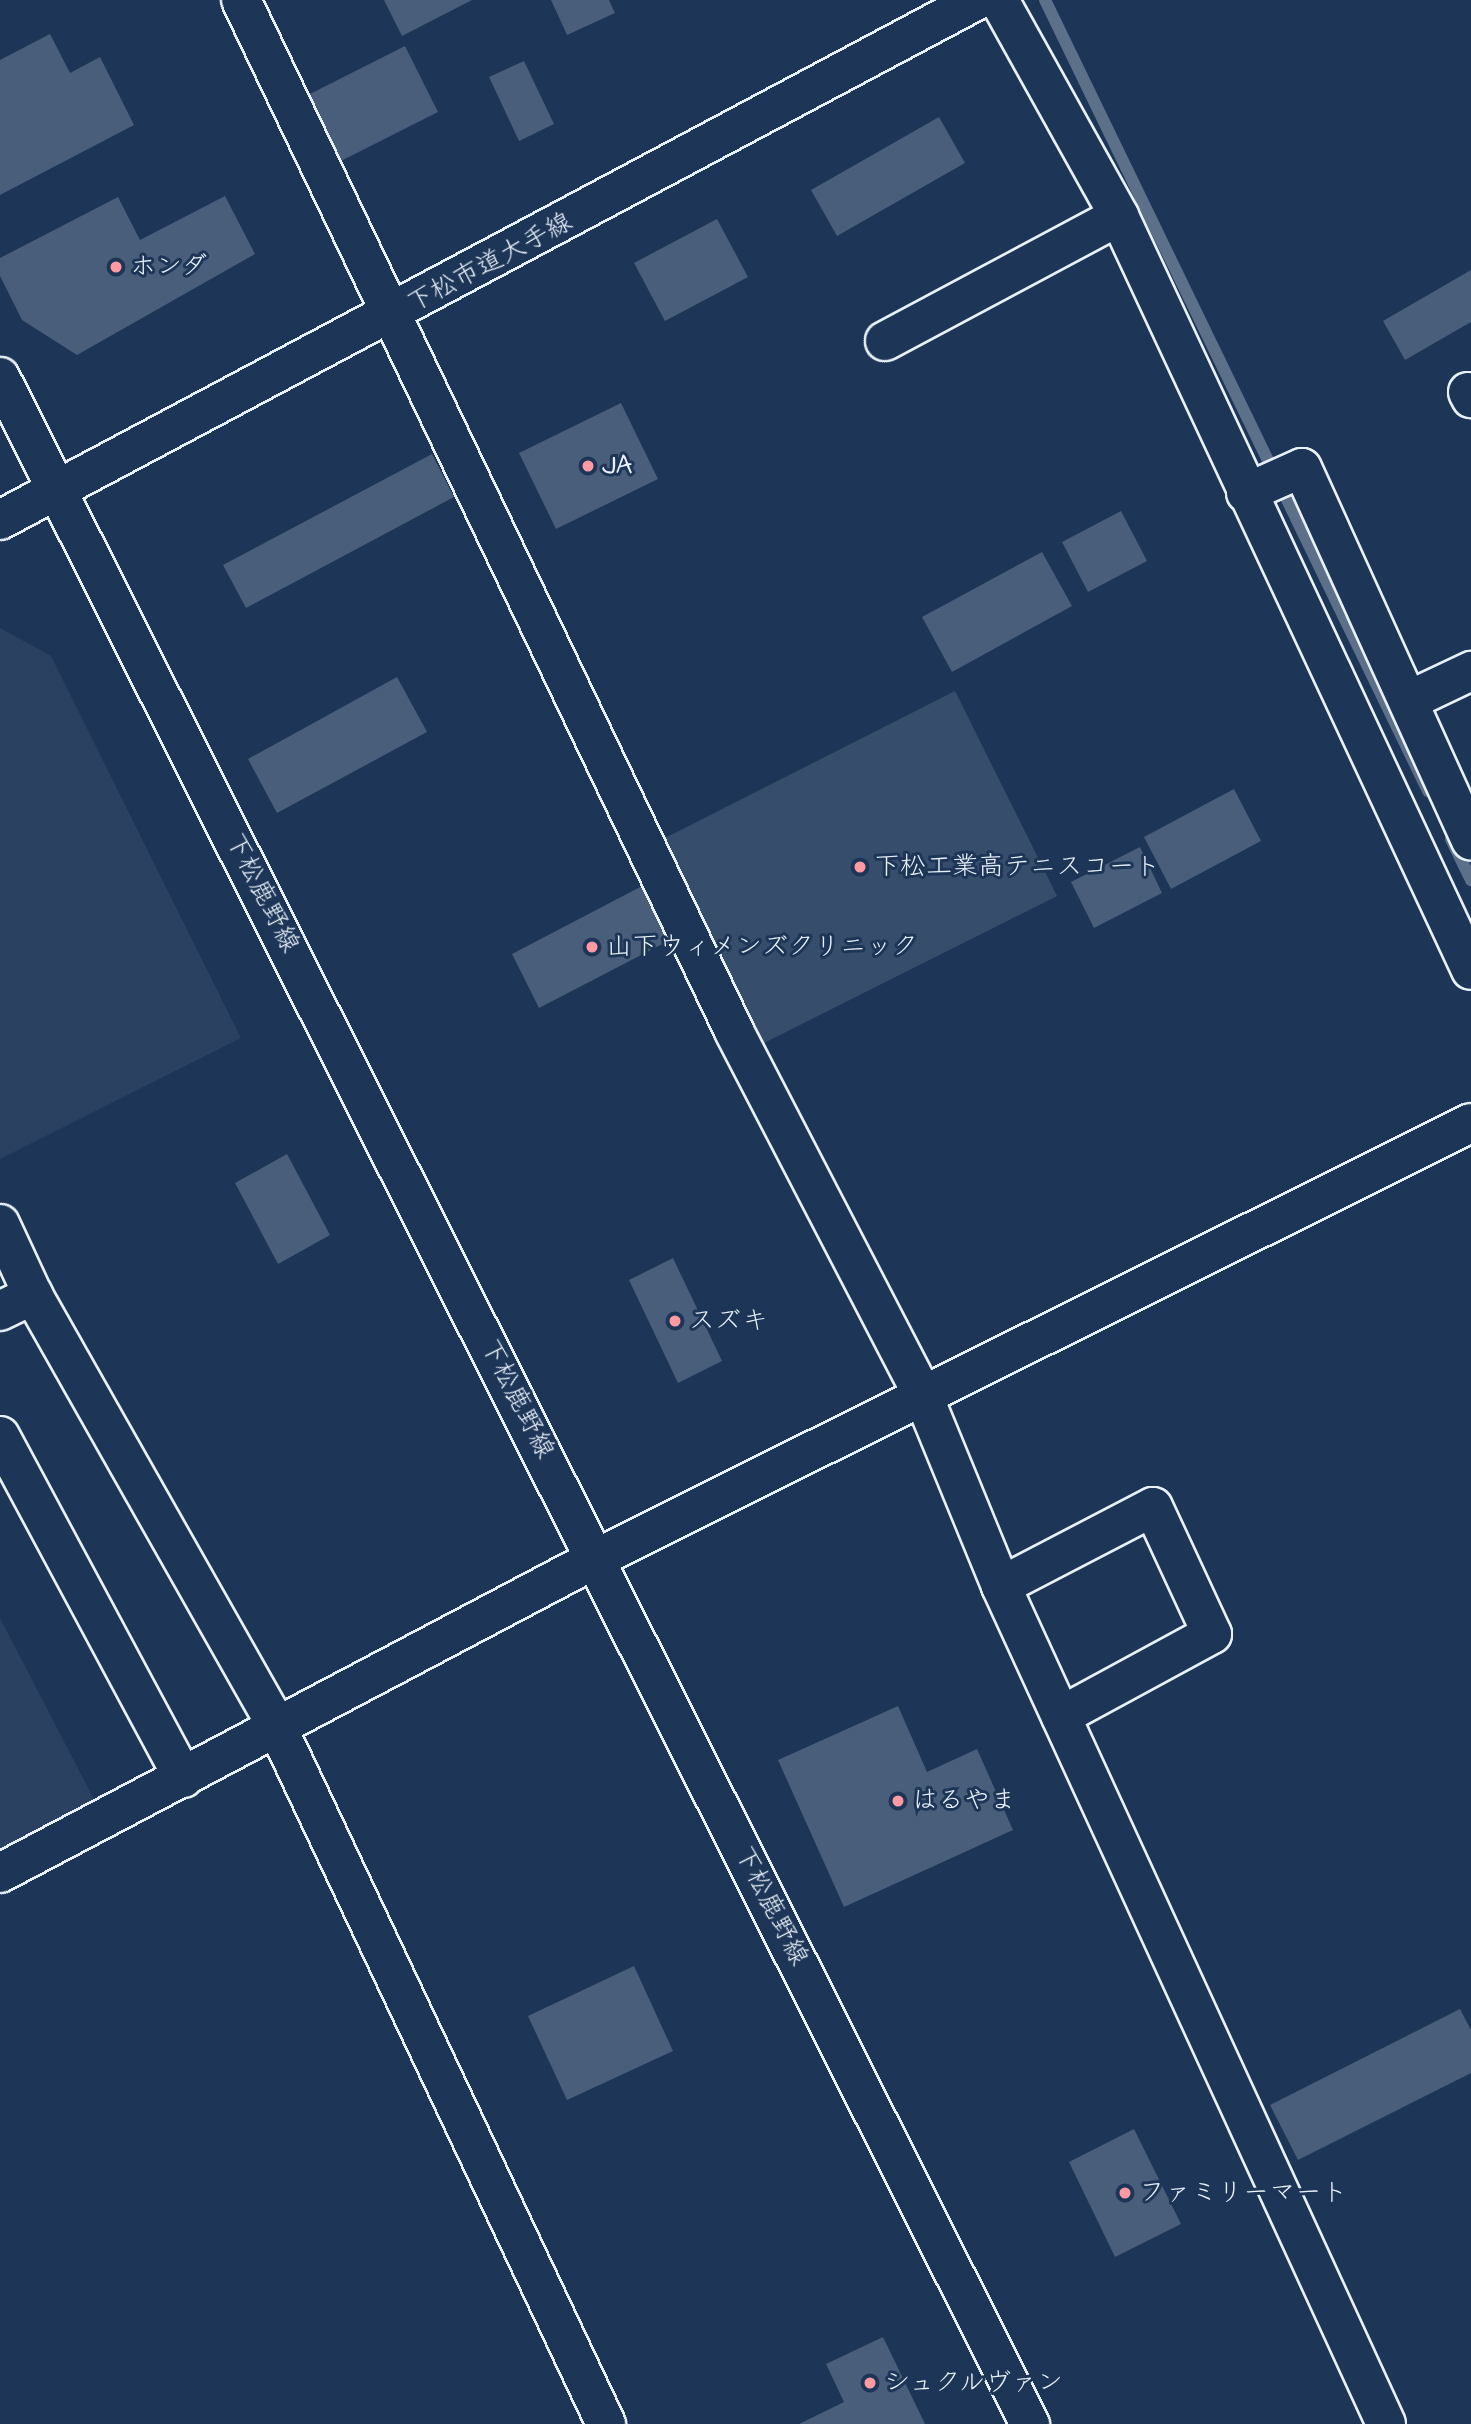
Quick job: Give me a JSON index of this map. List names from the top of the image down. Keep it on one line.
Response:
{"streets":{"street":["下松市道大手線","下松鹿野線"]},"crossings":[["下松市道大手線","下松鹿野線"]],"places":["ホンダ","JA","下松工業高テニスコート","山下ウィメンズクリニック","スズキ","はるやま","ファミリーマート","シュクルヴァン"]}
